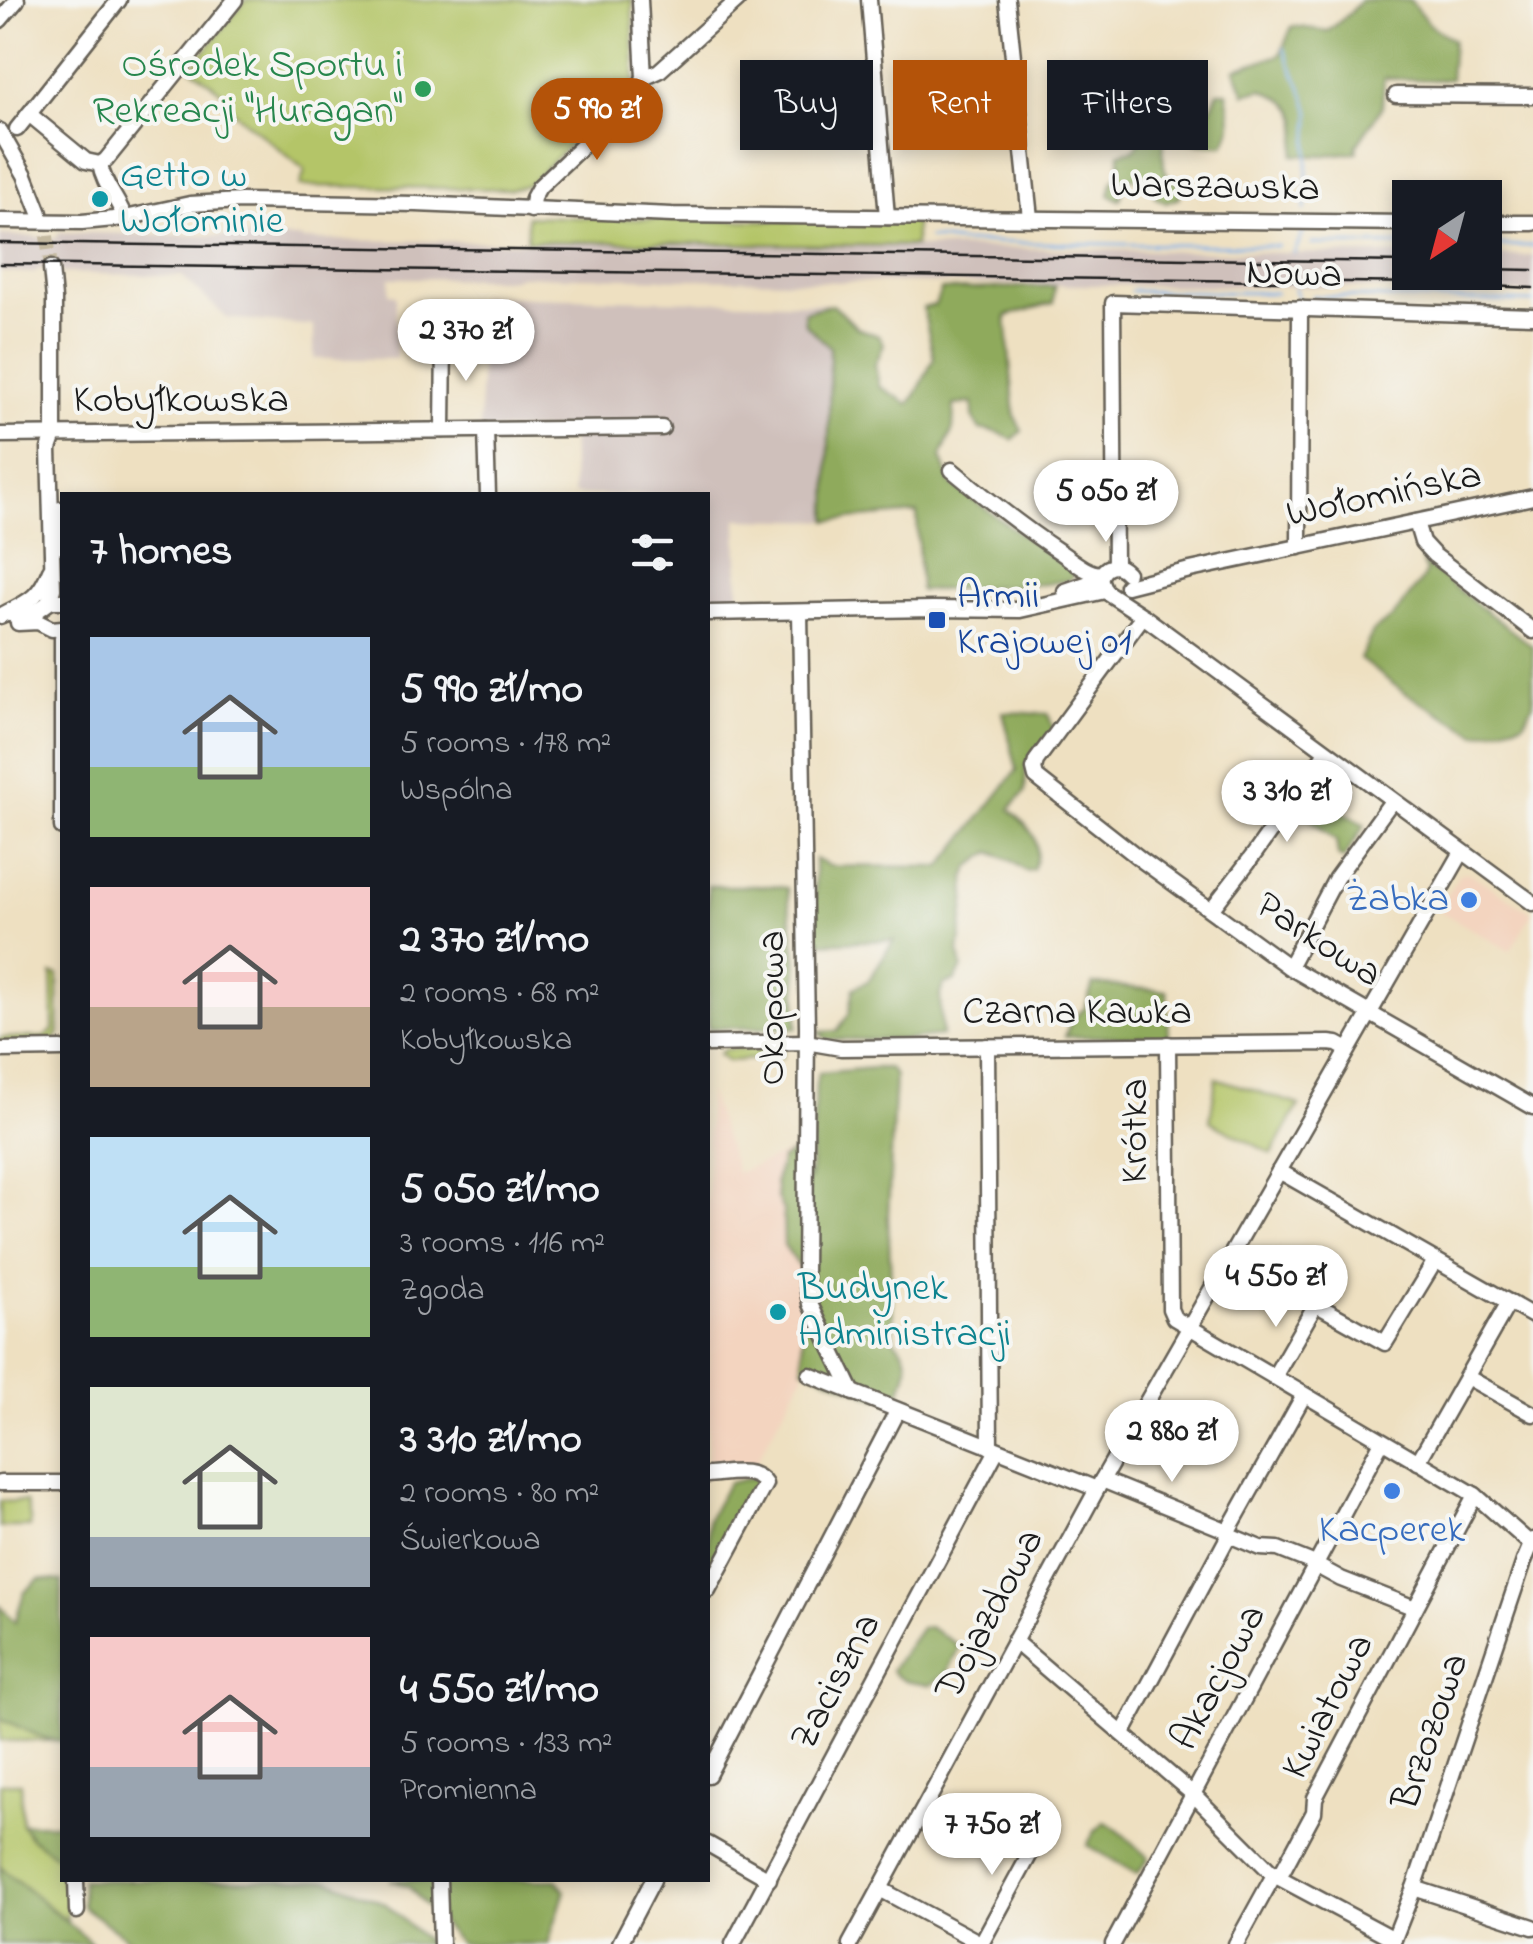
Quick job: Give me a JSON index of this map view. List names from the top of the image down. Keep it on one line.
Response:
{"streets":{"street":["Warszawska","Nowa","Kobyłkowska","Wołomińska","Parkowa","Okopowa","Czarna Kawka","Krótka","Dojazdowa","Akacjowa","Zaciszna","Kwiatowa","Brzozowa"]},"crossings":[["Nowa","Wołomińska"],["Wołomińska","Okopowa"],["Parkowa","Dojazdowa"],["Okopowa","Czarna Kawka"],["Czarna Kawka","Krótka"],["Czarna Kawka","Dojazdowa"],["Czarna Kawka","Zaciszna"],["Krótka","Dojazdowa"]],"places":{"other":["Ośrodek Sportu i Rekreacji \"Huragan\"","Getto w Wołominie","Żabka","Budynek Administracji","Kacperek"],"transit":["Armii Krajowej 01"]},"north":"bottom left","page":{"chip":["Buy","Rent","Filters"],"price":["5 990 zł","2 370 zł","5 050 zł","3 310 zł","4 550 zł","2 880 zł","7 750 zł"],"heading":"7 homes","list":[{"name":"5 990 zł/mo","note":"5 rooms · 178 m² · Wspólna"},{"name":"2 370 zł/mo","note":"2 rooms · 68 m² · Kobyłkowska"},{"name":"5 050 zł/mo","note":"3 rooms · 116 m² · Zgoda"},{"name":"3 310 zł/mo","note":"2 rooms · 80 m² · Świerkowa"},{"name":"4 550 zł/mo","note":"5 rooms · 133 m² · Promienna"}]}}
